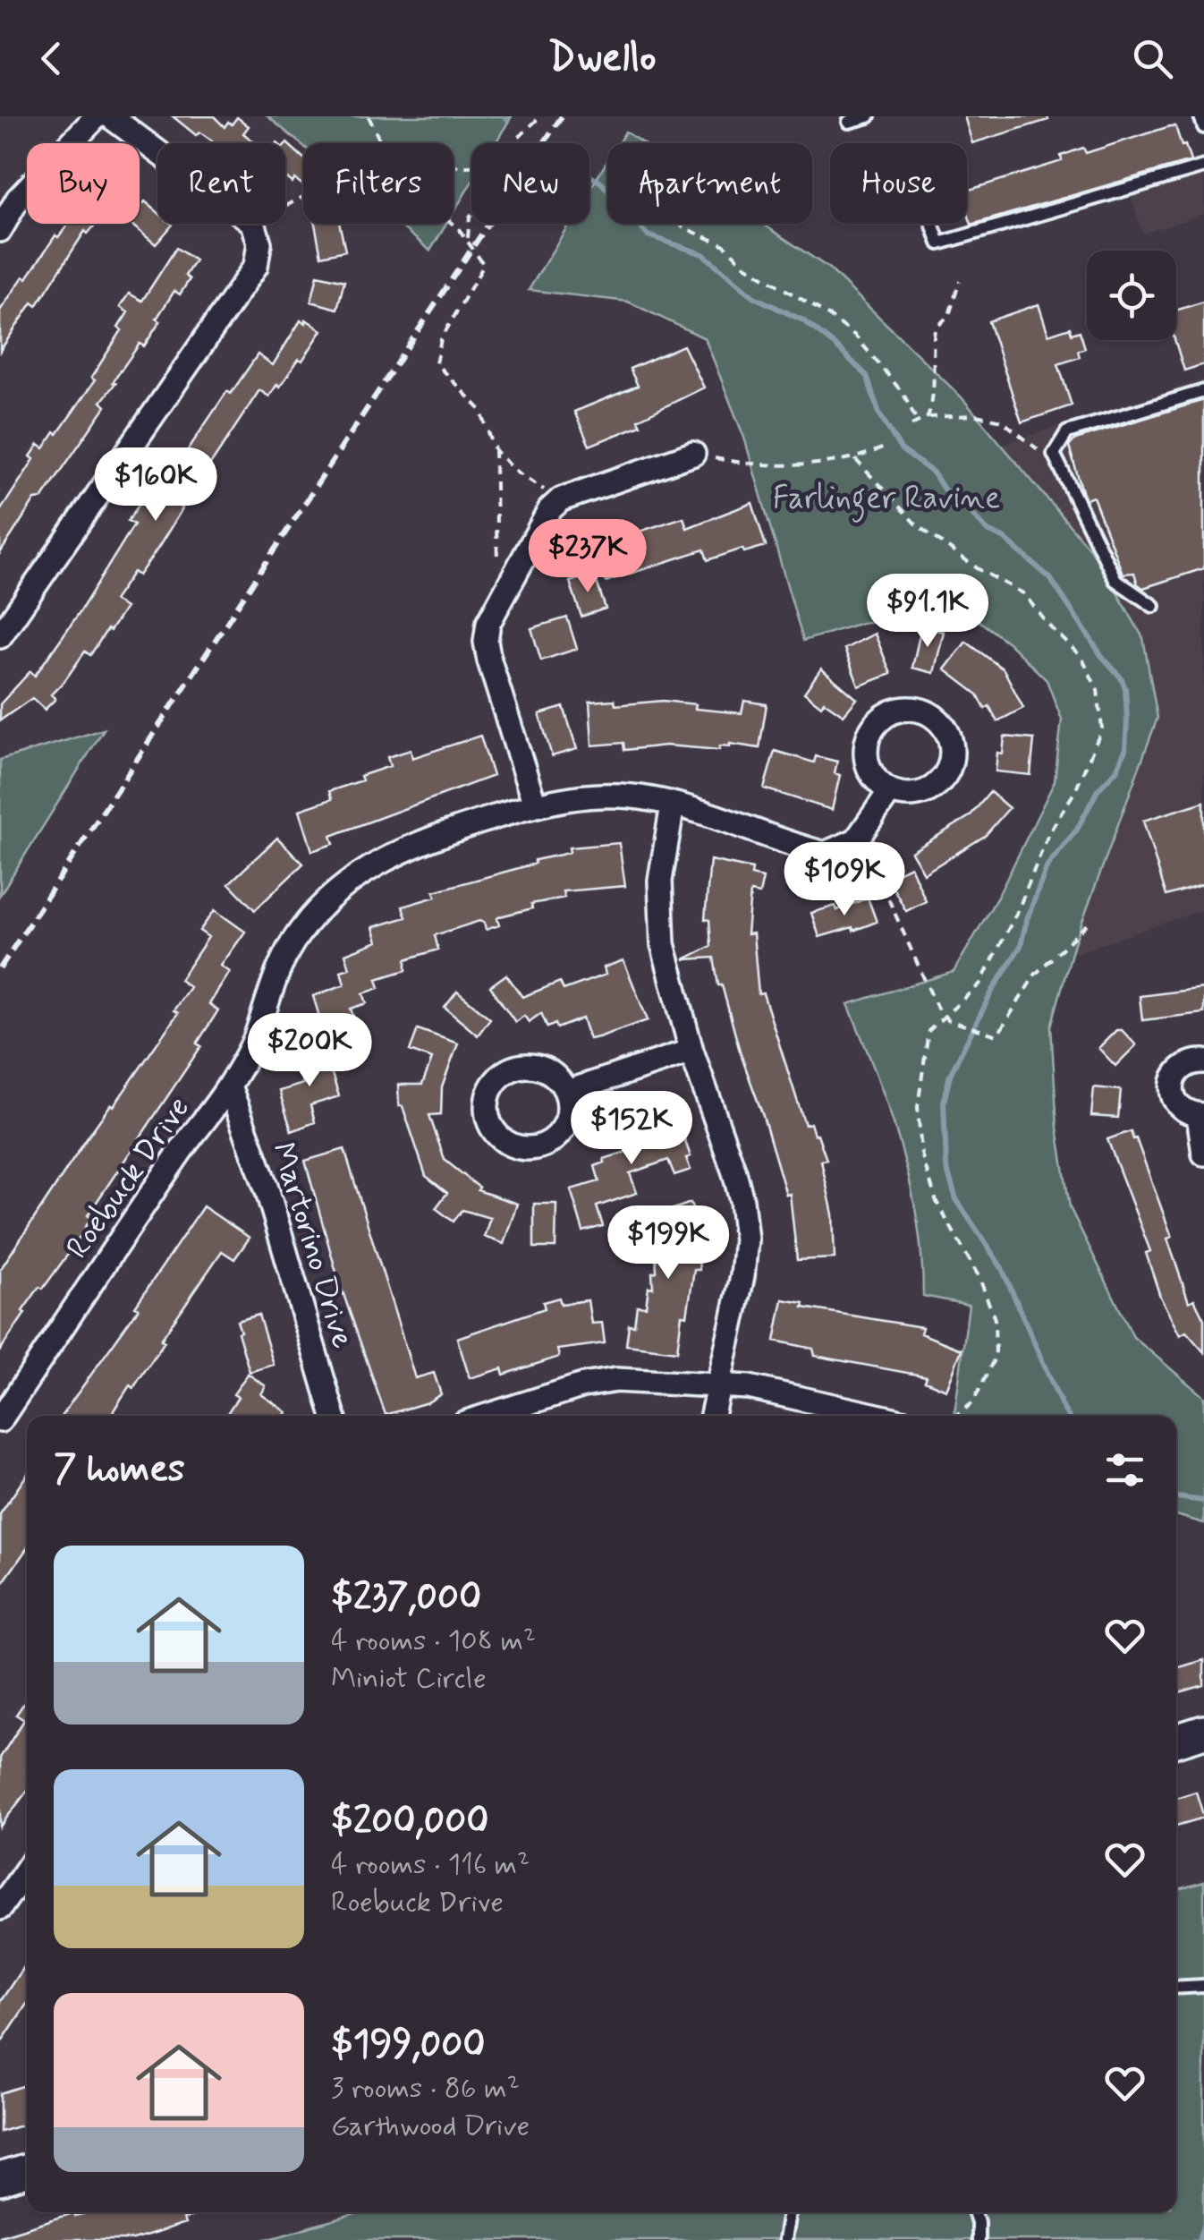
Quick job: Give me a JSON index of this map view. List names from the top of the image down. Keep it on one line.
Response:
{"streets":{"street":["Roebuck Drive","Martorino Drive"]},"crossings":[["Roebuck Drive","Martorino Drive"]],"parks":["Farlinger Ravine"],"page":{"header":"Dwello","chip":["Buy","Rent","Filters","New","Apartment","House"],"price":["$160K","$237K","$91.1K","$109K","$200K","$152K","$199K"],"heading":"7 homes","list":[{"name":"$237,000","note":"4 rooms · 108 m² · Miniot Circle"},{"name":"$200,000","note":"4 rooms · 116 m² · Roebuck Drive"},{"name":"$199,000","note":"3 rooms · 86 m² · Garthwood Drive"}]}}
